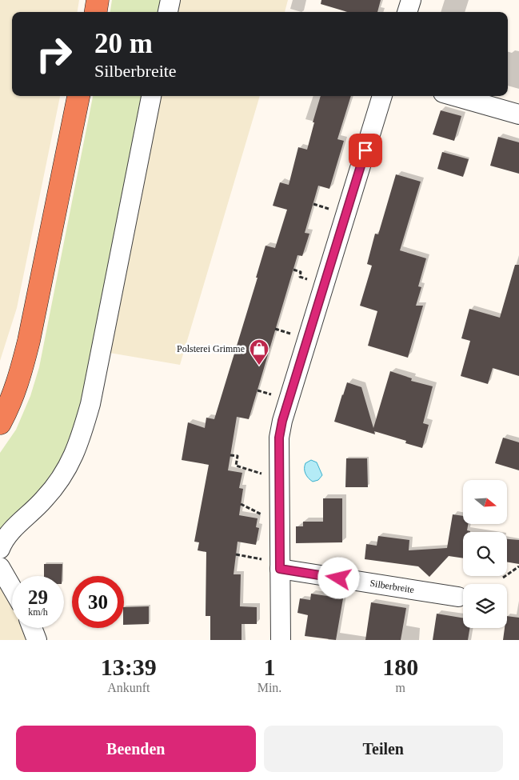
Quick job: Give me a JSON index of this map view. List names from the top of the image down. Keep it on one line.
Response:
{"streets":{"street":["Silberbreite"]},"places":{"shop":["Polsterei Grimme"]},"north":"right","page":{"turn":["20 m","Silberbreite"],"speed":"29 km/h","limit":"30","eta":["13:39","Ankunft","1","Min.","180","m"],"buttons":["Beenden","Teilen"]}}
